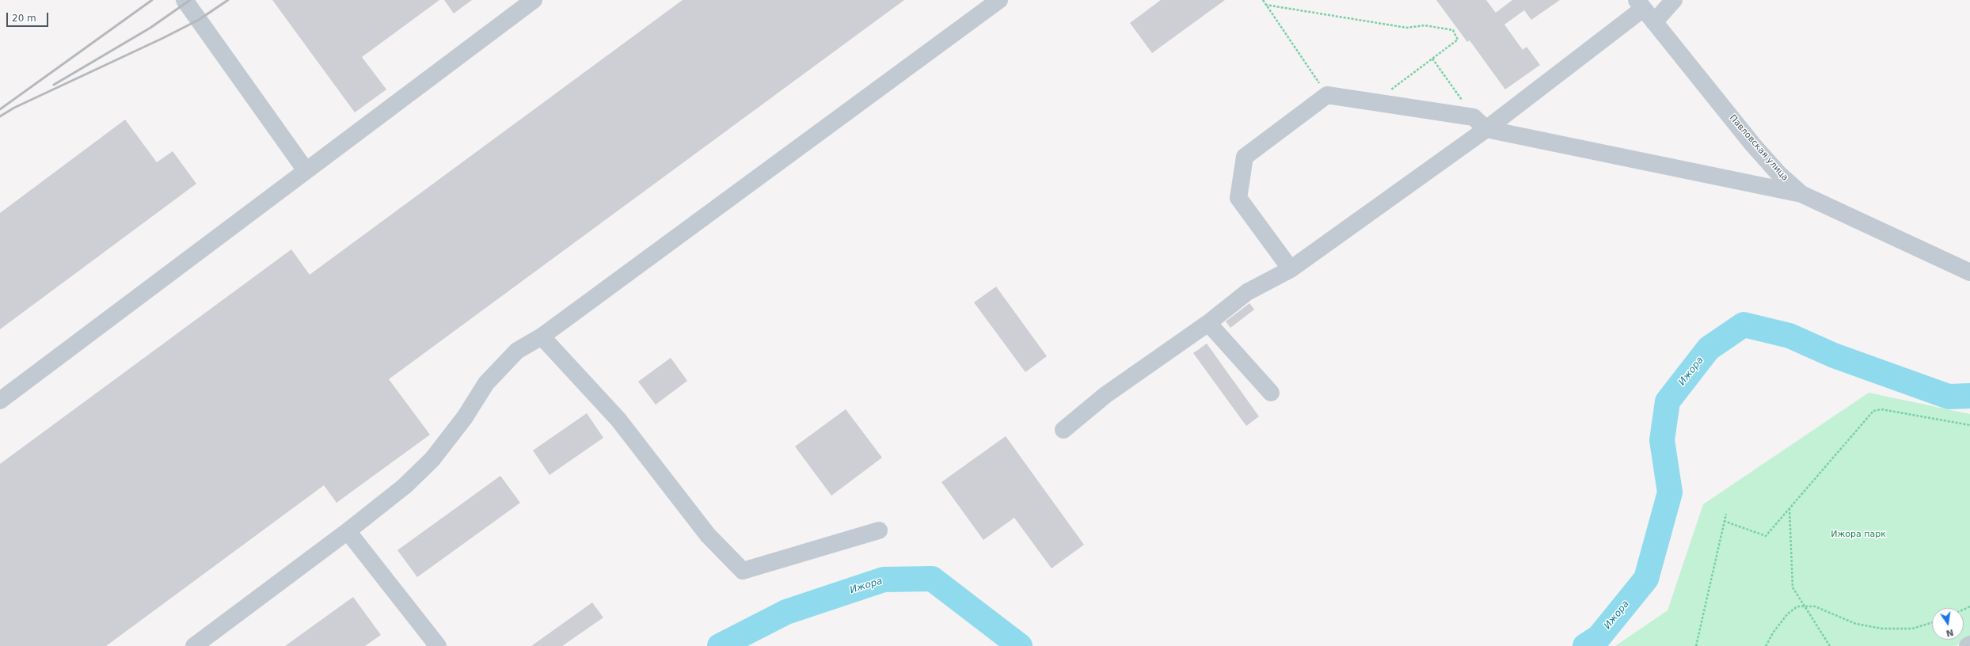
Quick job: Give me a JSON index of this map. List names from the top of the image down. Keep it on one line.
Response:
{"streets":{"street":["Павловская улица"]},"water":["Ижора"],"parks":["Ижора парк"],"scale_bar":"20 m","north":"bottom"}
